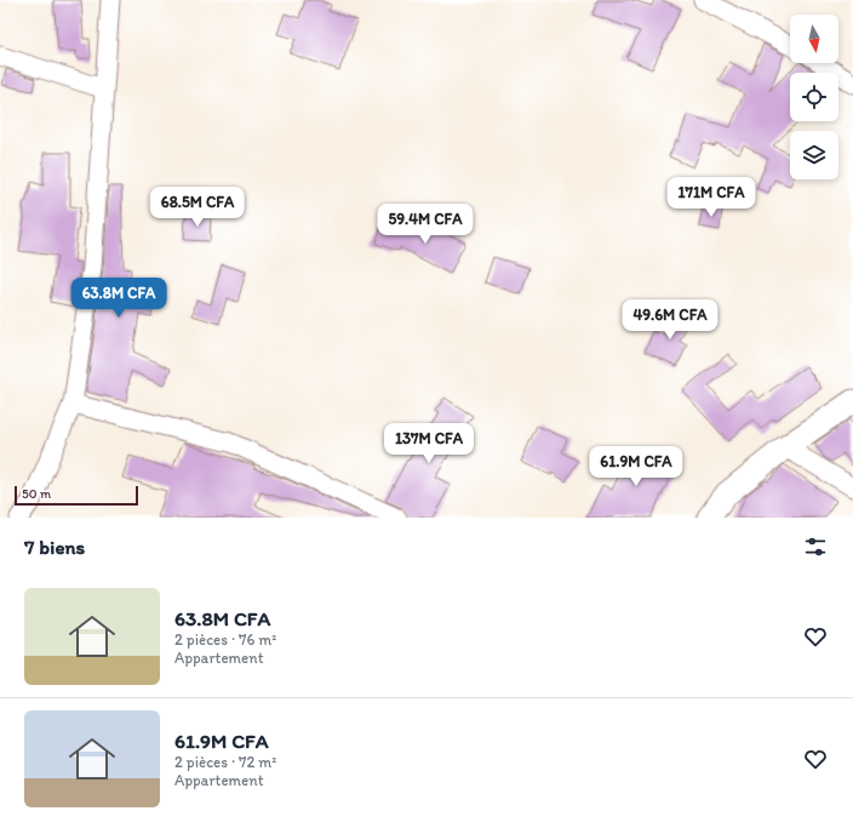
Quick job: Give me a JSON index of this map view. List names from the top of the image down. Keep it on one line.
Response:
{"scale_bar":"50 m","north":"bottom","page":{"price":["171M CFA","68.5M CFA","59.4M CFA","63.8M CFA","49.6M CFA","137M CFA","61.9M CFA"],"scale":"50 m","heading":"7 biens","list":[{"name":"63.8M CFA","note":"2 pièces · 76 m² · Appartement"},{"name":"61.9M CFA","note":"2 pièces · 72 m² · Appartement"}]}}
